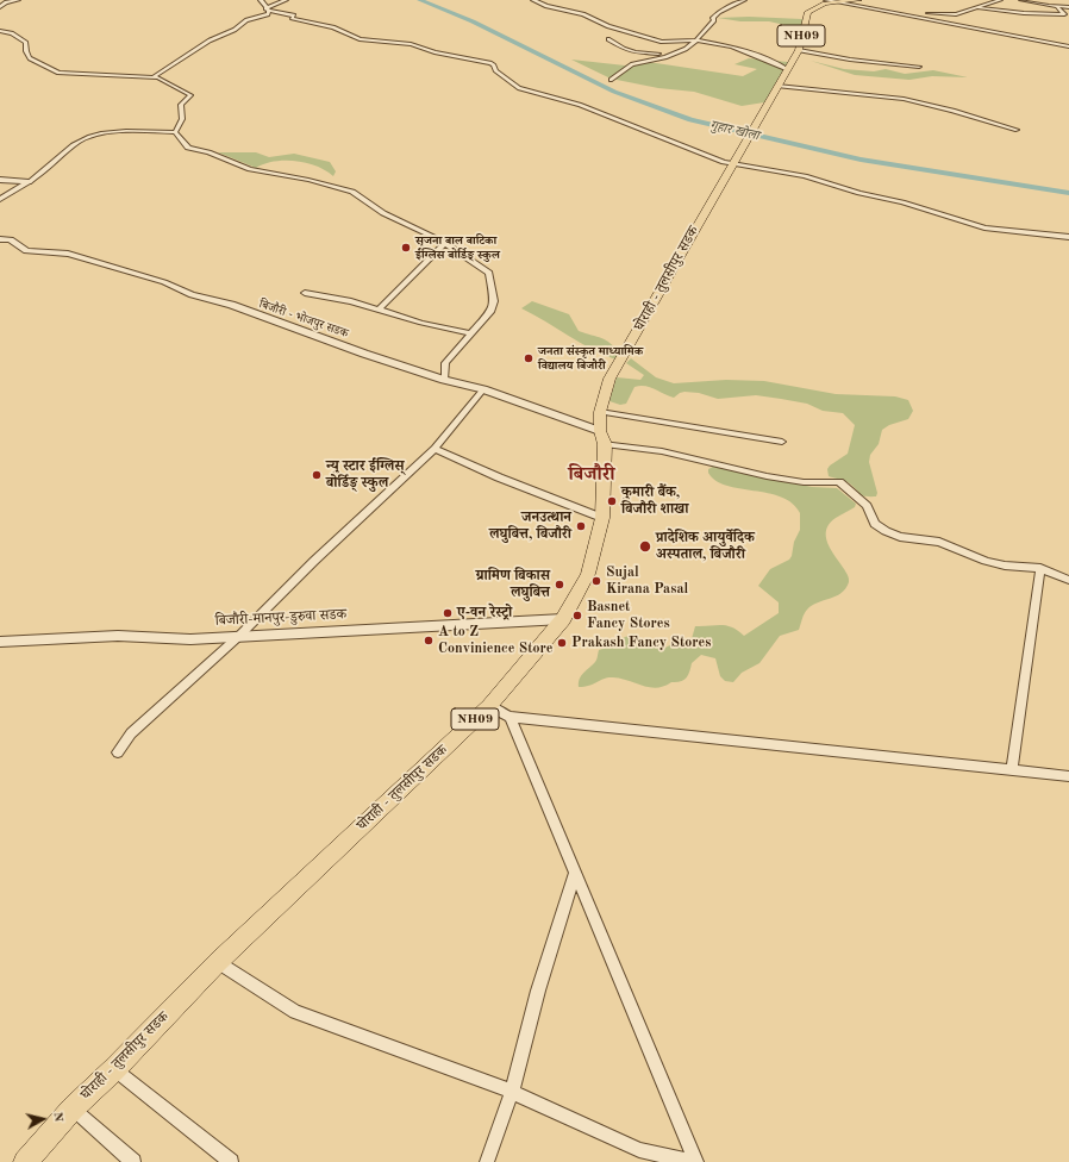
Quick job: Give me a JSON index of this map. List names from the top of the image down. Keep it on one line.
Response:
{"streets":{"main road":["NH09","घोराही - तुलसीपुर सडक"],"street":["बिजौरी - भोजपुर सडक","बिजौरी-मानपुर-डुरुवा सडक"]},"crossings":[["NH09","घोराही - तुलसीपुर सडक"],["घोराही - तुलसीपुर सडक","बिजौरी - भोजपुर सडक"],["घोराही - तुलसीपुर सडक","बिजौरी-मानपुर-डुरुवा सडक"]],"districts":["बिजौरी"],"water":["गुहार खोला"],"places":["सृजना बाल बाटिका ईंग्लिस बोर्डिङ् स्कुल","जनता संस्कृत माध्यामिक विद्यालय बिजौरी","न्यु स्टार ईंग्लिस् बोर्डिङ् स्कुल","कुमारी बैंक, बिजौरी शाखा","जनउत्थान लघुबित्त, बिजौरी","प्रादेशिक आयुर्वेदिक अस्पताल, बिजौरी","Sujal Kirana Pasal","ग्रामिण बिकास लघुबित्त","ए-वन रेस्ट्रो","Basnet Fancy Stores","A to Z Convinience Store","Prakash Fancy Stores"],"north":"right"}
